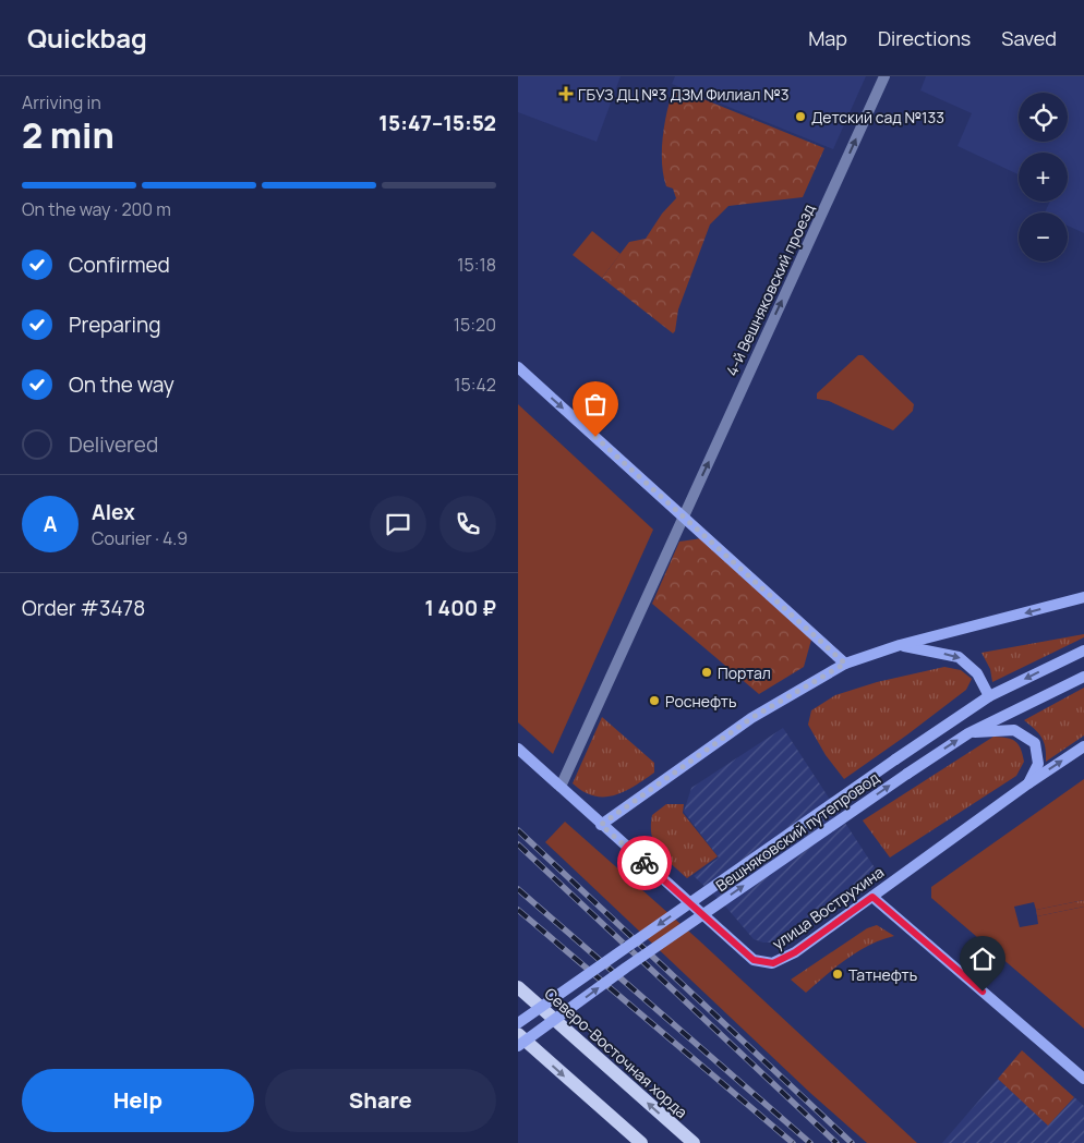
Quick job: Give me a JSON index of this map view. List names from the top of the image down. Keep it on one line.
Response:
{"streets":{"main road":["Северо-Восточная хорда"],"street":["4-й Вешняковский проезд","Вешняковский путепровод","улица Вострухина"]},"crossings":[["4-й Вешняковский проезд","улица Вострухина"]],"one_way":["4-й Вешняковский проезд"],"places":{"health":["ГБУЗ ДЦ №3 ДЗМ Филиал №3"],"other":["Детский сад №133","Портал","Роснефть","Татнефть"]},"page":{"header":"Quickbag","nav":["Map","Directions","Saved"],"heading":["2 min","Arriving in","15:47–15:52"],"panel":["Alex","Courier · 4.9","Order #3478","1 400 ₽"],"map_buttons":["+","−"],"bar":"On the way · 200 m","list":[["Confirmed","15:18"],["Preparing","15:20"],["On the way","15:42"],"Delivered"],"round":"A","buttons":["Help","Share"]}}
